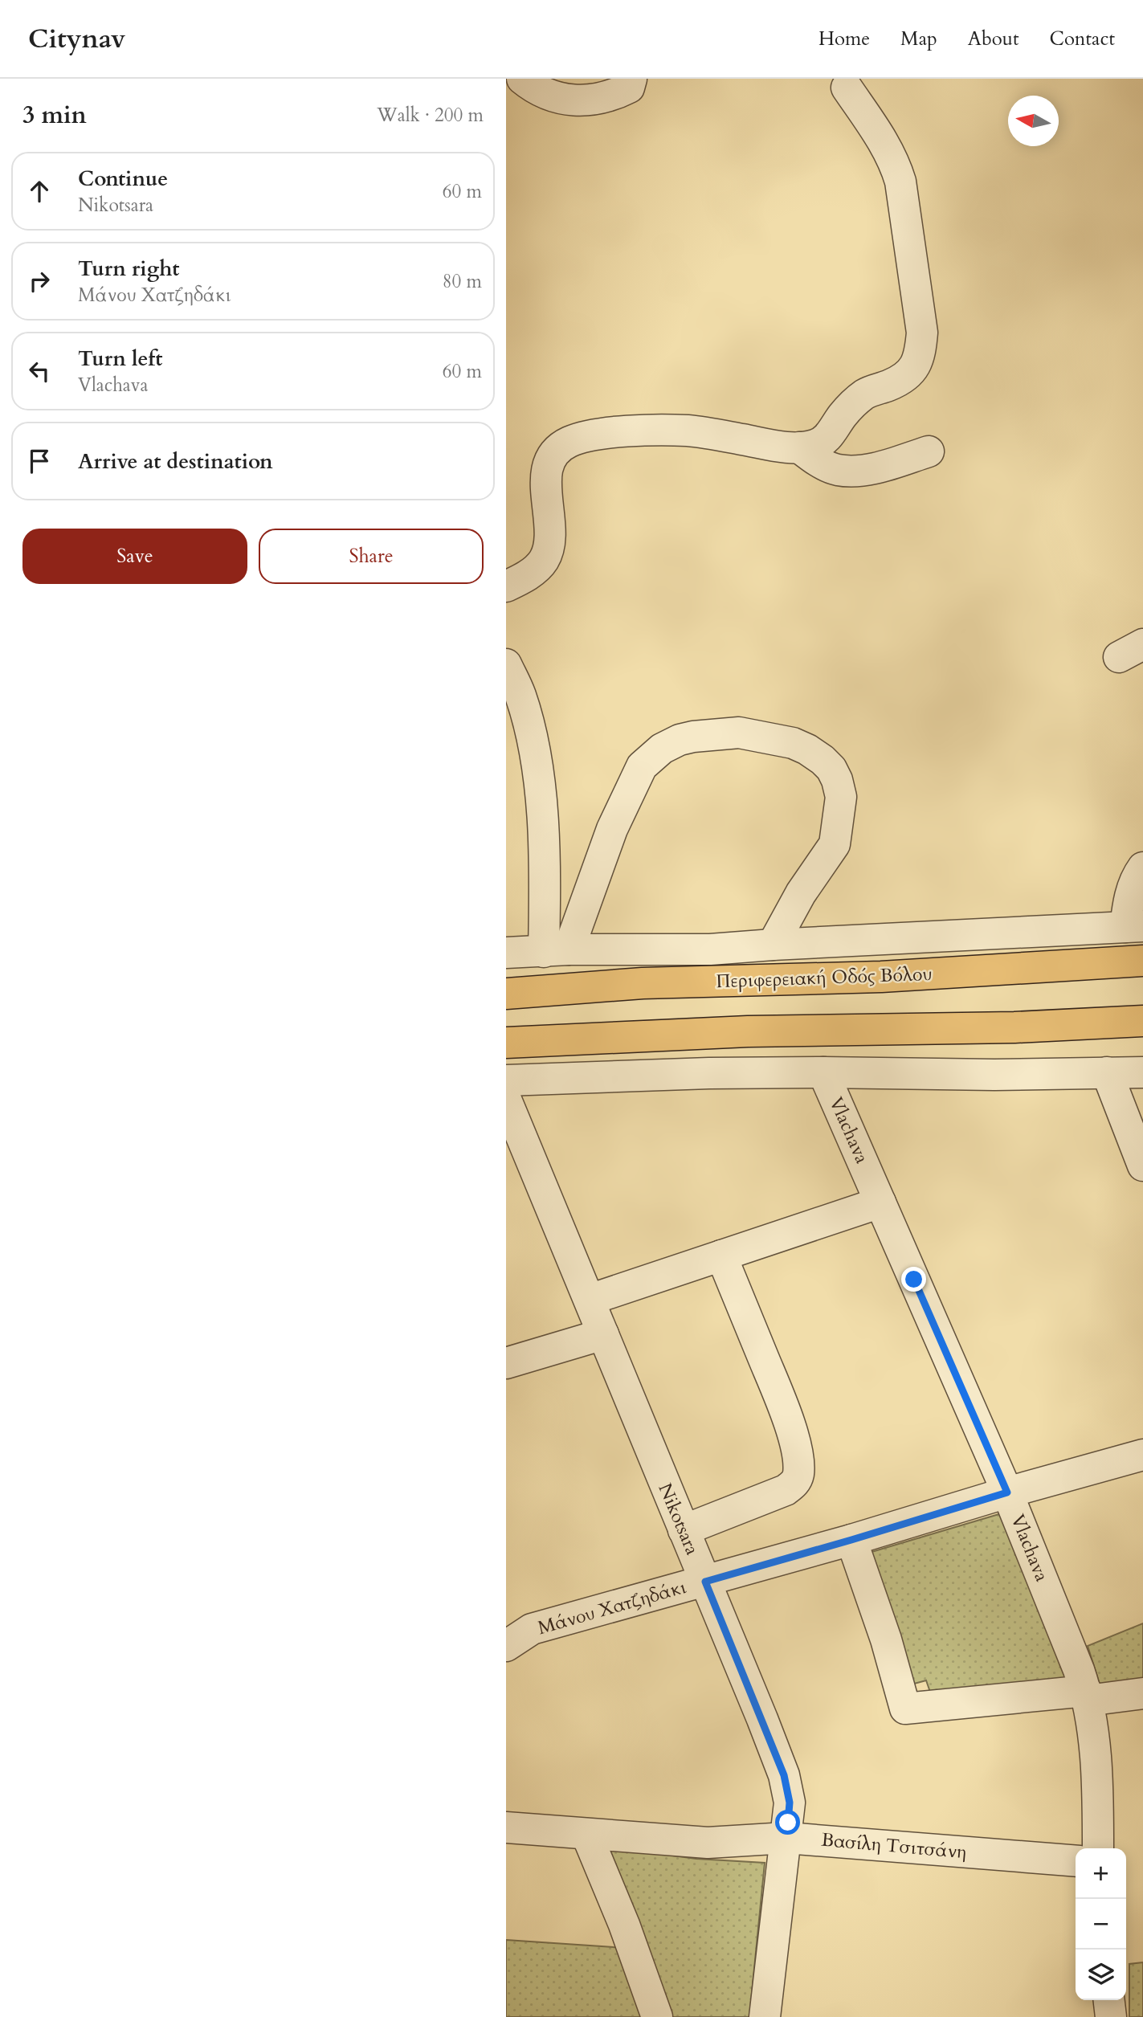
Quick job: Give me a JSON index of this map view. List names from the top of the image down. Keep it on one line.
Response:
{"streets":{"main road":["Περιφερειακή Οδός Βόλου"],"street":["Vlachava","Nikotsara","Μάνου Χατζηδάκι","Βασίλη Τσιτσάνη"]},"crossings":[["Vlachava","Μάνου Χατζηδάκι"],["Nikotsara","Μάνου Χατζηδάκι"],["Nikotsara","Βασίλη Τσιτσάνη"]],"north":"left","page":{"header":"Citynav","nav":["Home","Map","About","Contact"],"heading":["3 min","Walk · 200 m"],"list":[["Continue","Nikotsara","60 m"],["Turn right","Μάνου Χατζηδάκι","80 m"],["Turn left","Vlachava","60 m"],"Arrive at destination"],"buttons":["Save","Share"],"map_buttons":["+","−"]}}
